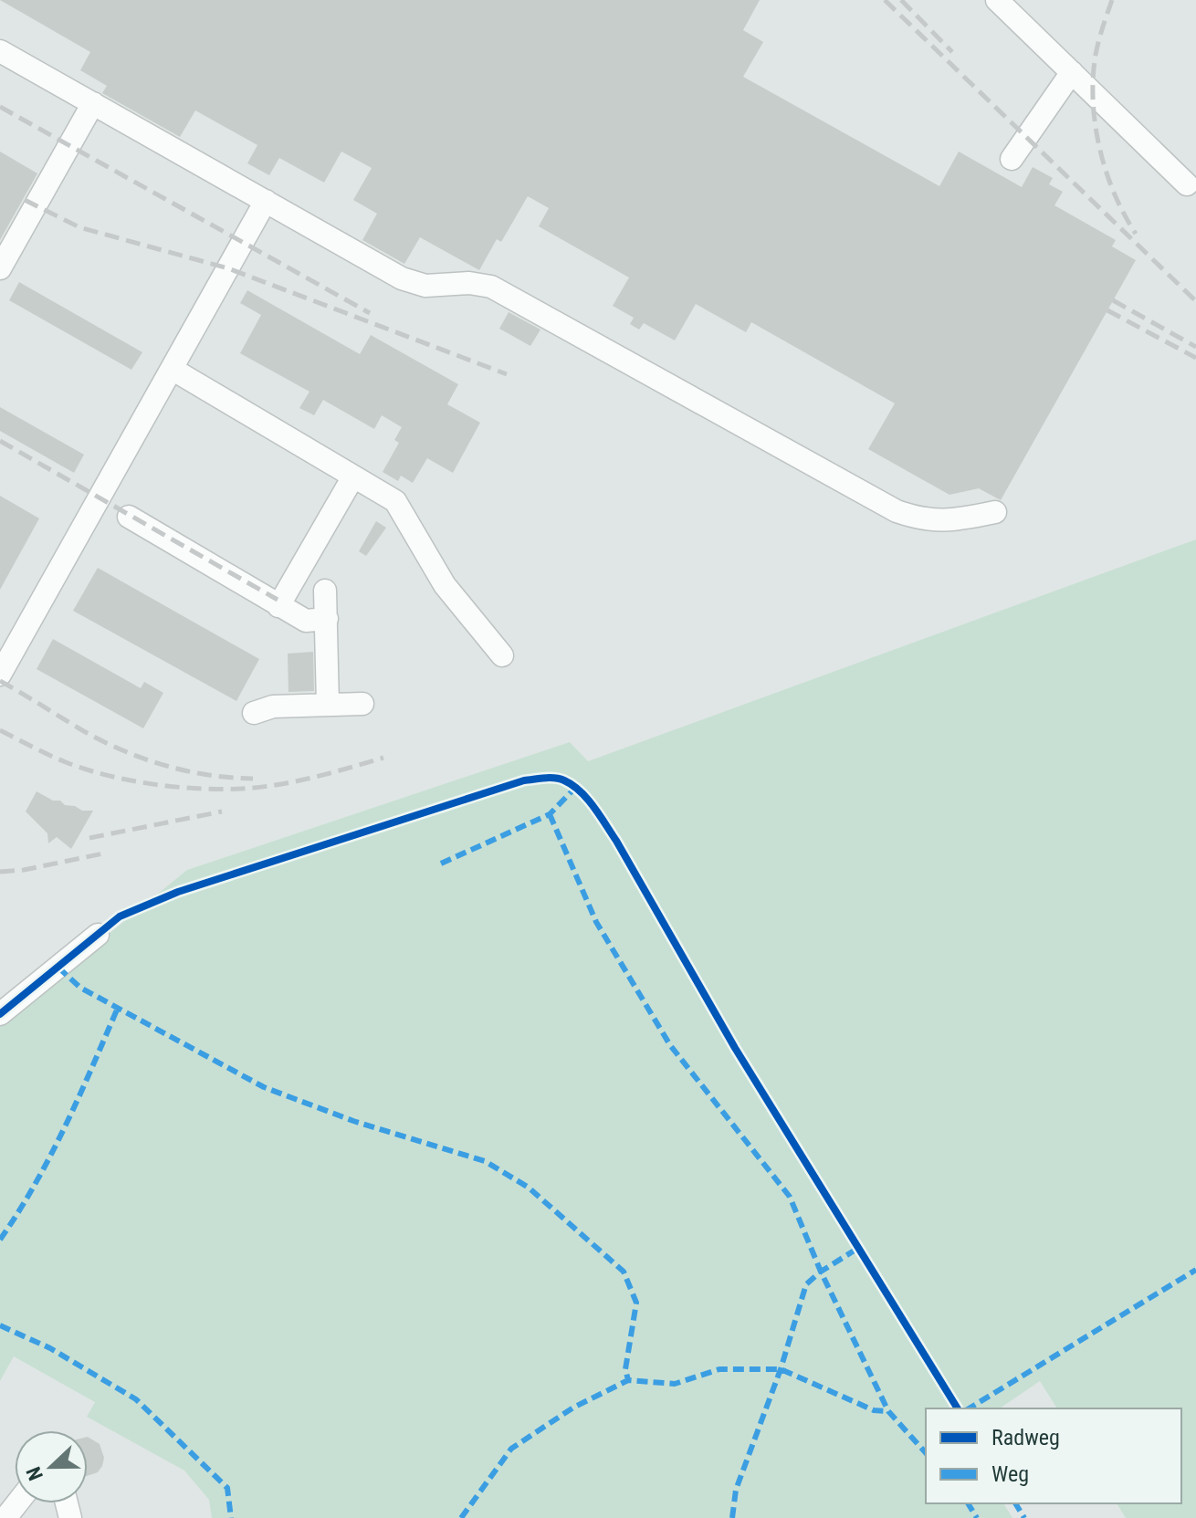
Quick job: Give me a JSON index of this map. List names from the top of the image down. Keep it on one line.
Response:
{"legend":["Radweg","Weg"],"north":"left"}
